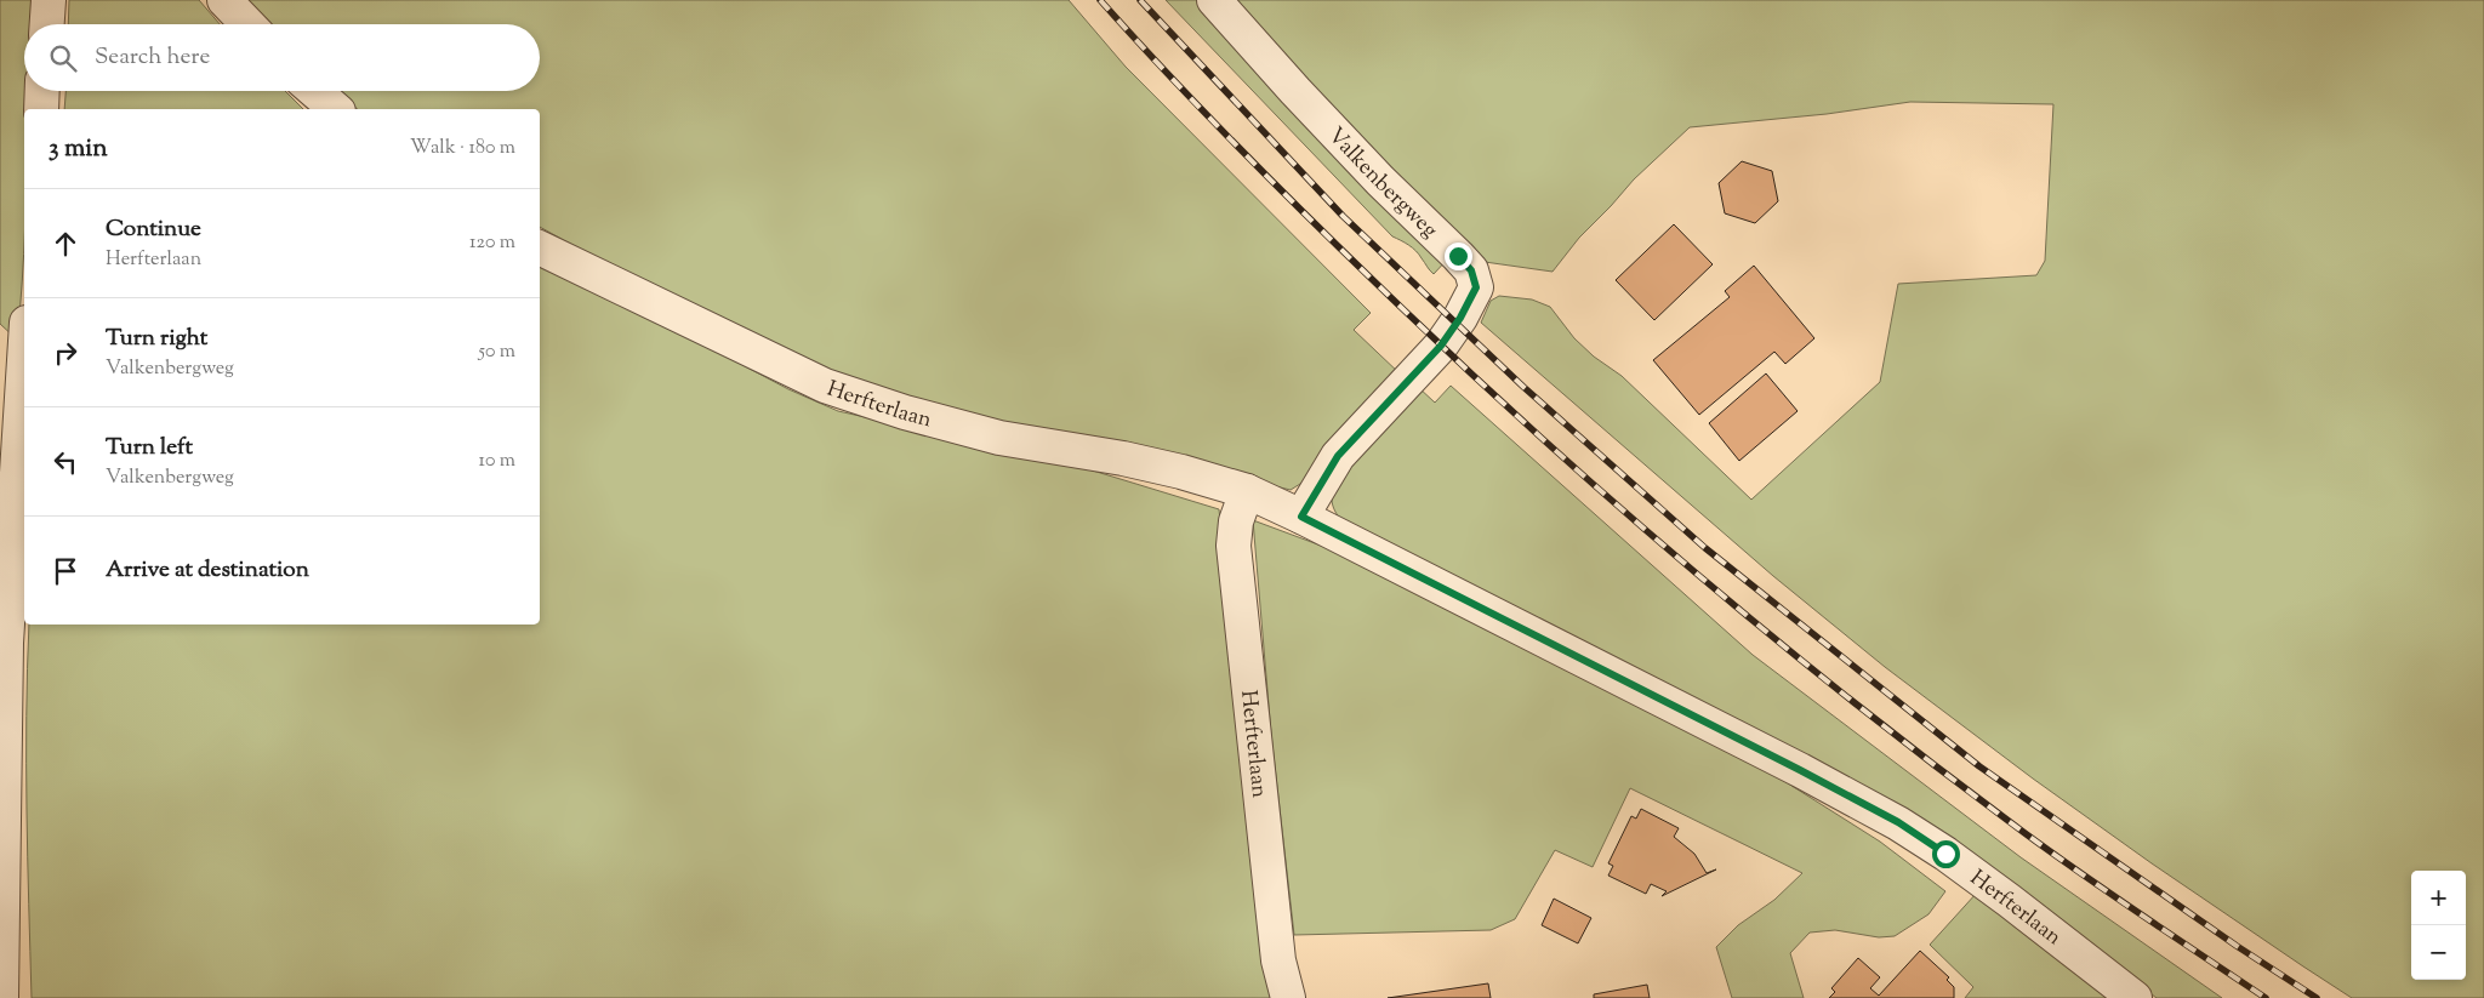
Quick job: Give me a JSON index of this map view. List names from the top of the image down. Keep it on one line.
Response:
{"streets":{"street":["Valkenbergweg","Herfterlaan"]},"crossings":[["Valkenbergweg","Herfterlaan"]],"page":{"search":"Search here","heading":["3 min","Walk · 180 m"],"list":[["Continue","Herfterlaan","120 m"],["Turn right","Valkenbergweg","50 m"],["Turn left","Valkenbergweg","10 m"],"Arrive at destination"],"map_buttons":["+","−"]}}
